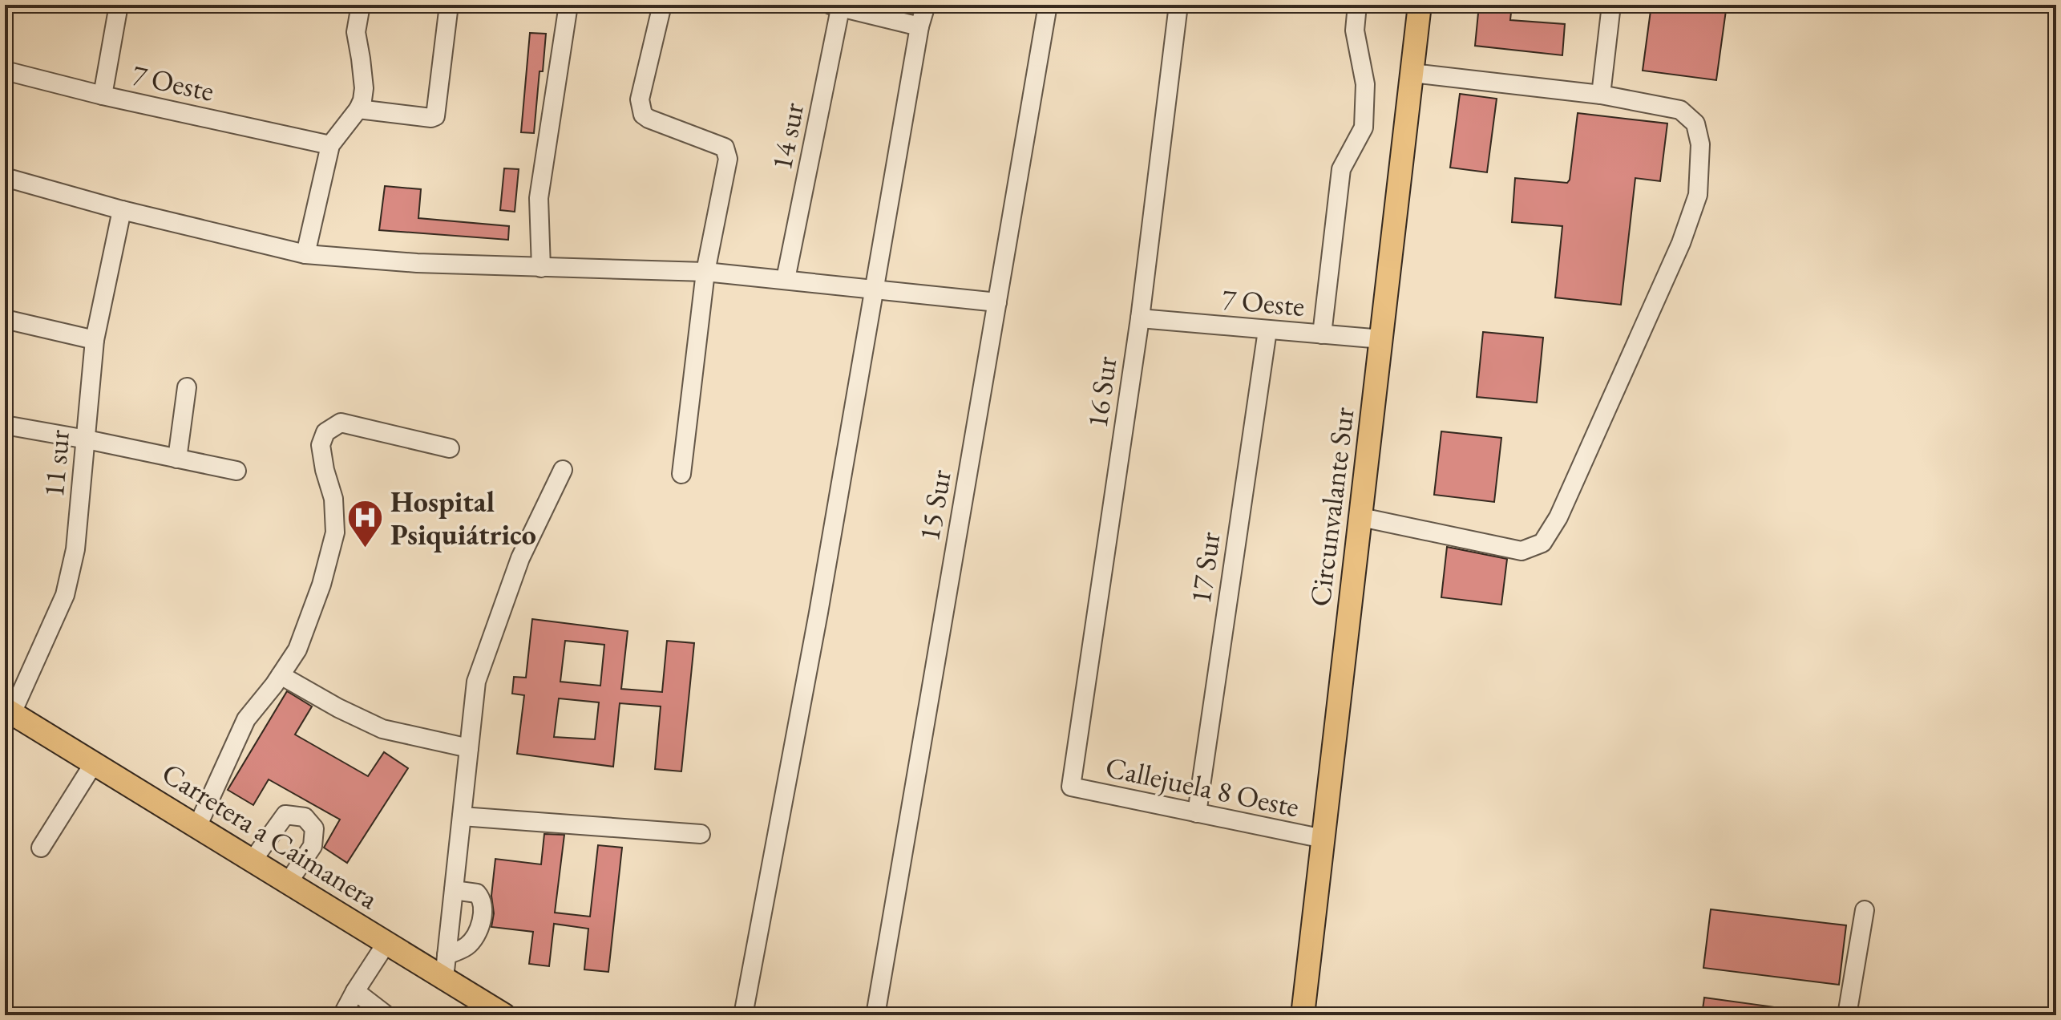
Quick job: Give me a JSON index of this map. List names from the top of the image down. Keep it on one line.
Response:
{"streets":{"main road":["Circunvalante Sur","Carretera a Caimanera"],"street":["7 Oeste","14 sur","16 Sur","11 sur","15 Sur","17 Sur","Callejuela 8 Oeste"]},"crossings":[["7 Oeste","16 Sur"],["7 Oeste","Circunvalante Sur"],["7 Oeste","17 Sur"],["16 Sur","Callejuela 8 Oeste"],["11 sur","Carretera a Caimanera"],["Circunvalante Sur","Callejuela 8 Oeste"],["17 Sur","Callejuela 8 Oeste"]],"places":{"hospital":["Hospital Psiquiátrico"]}}
